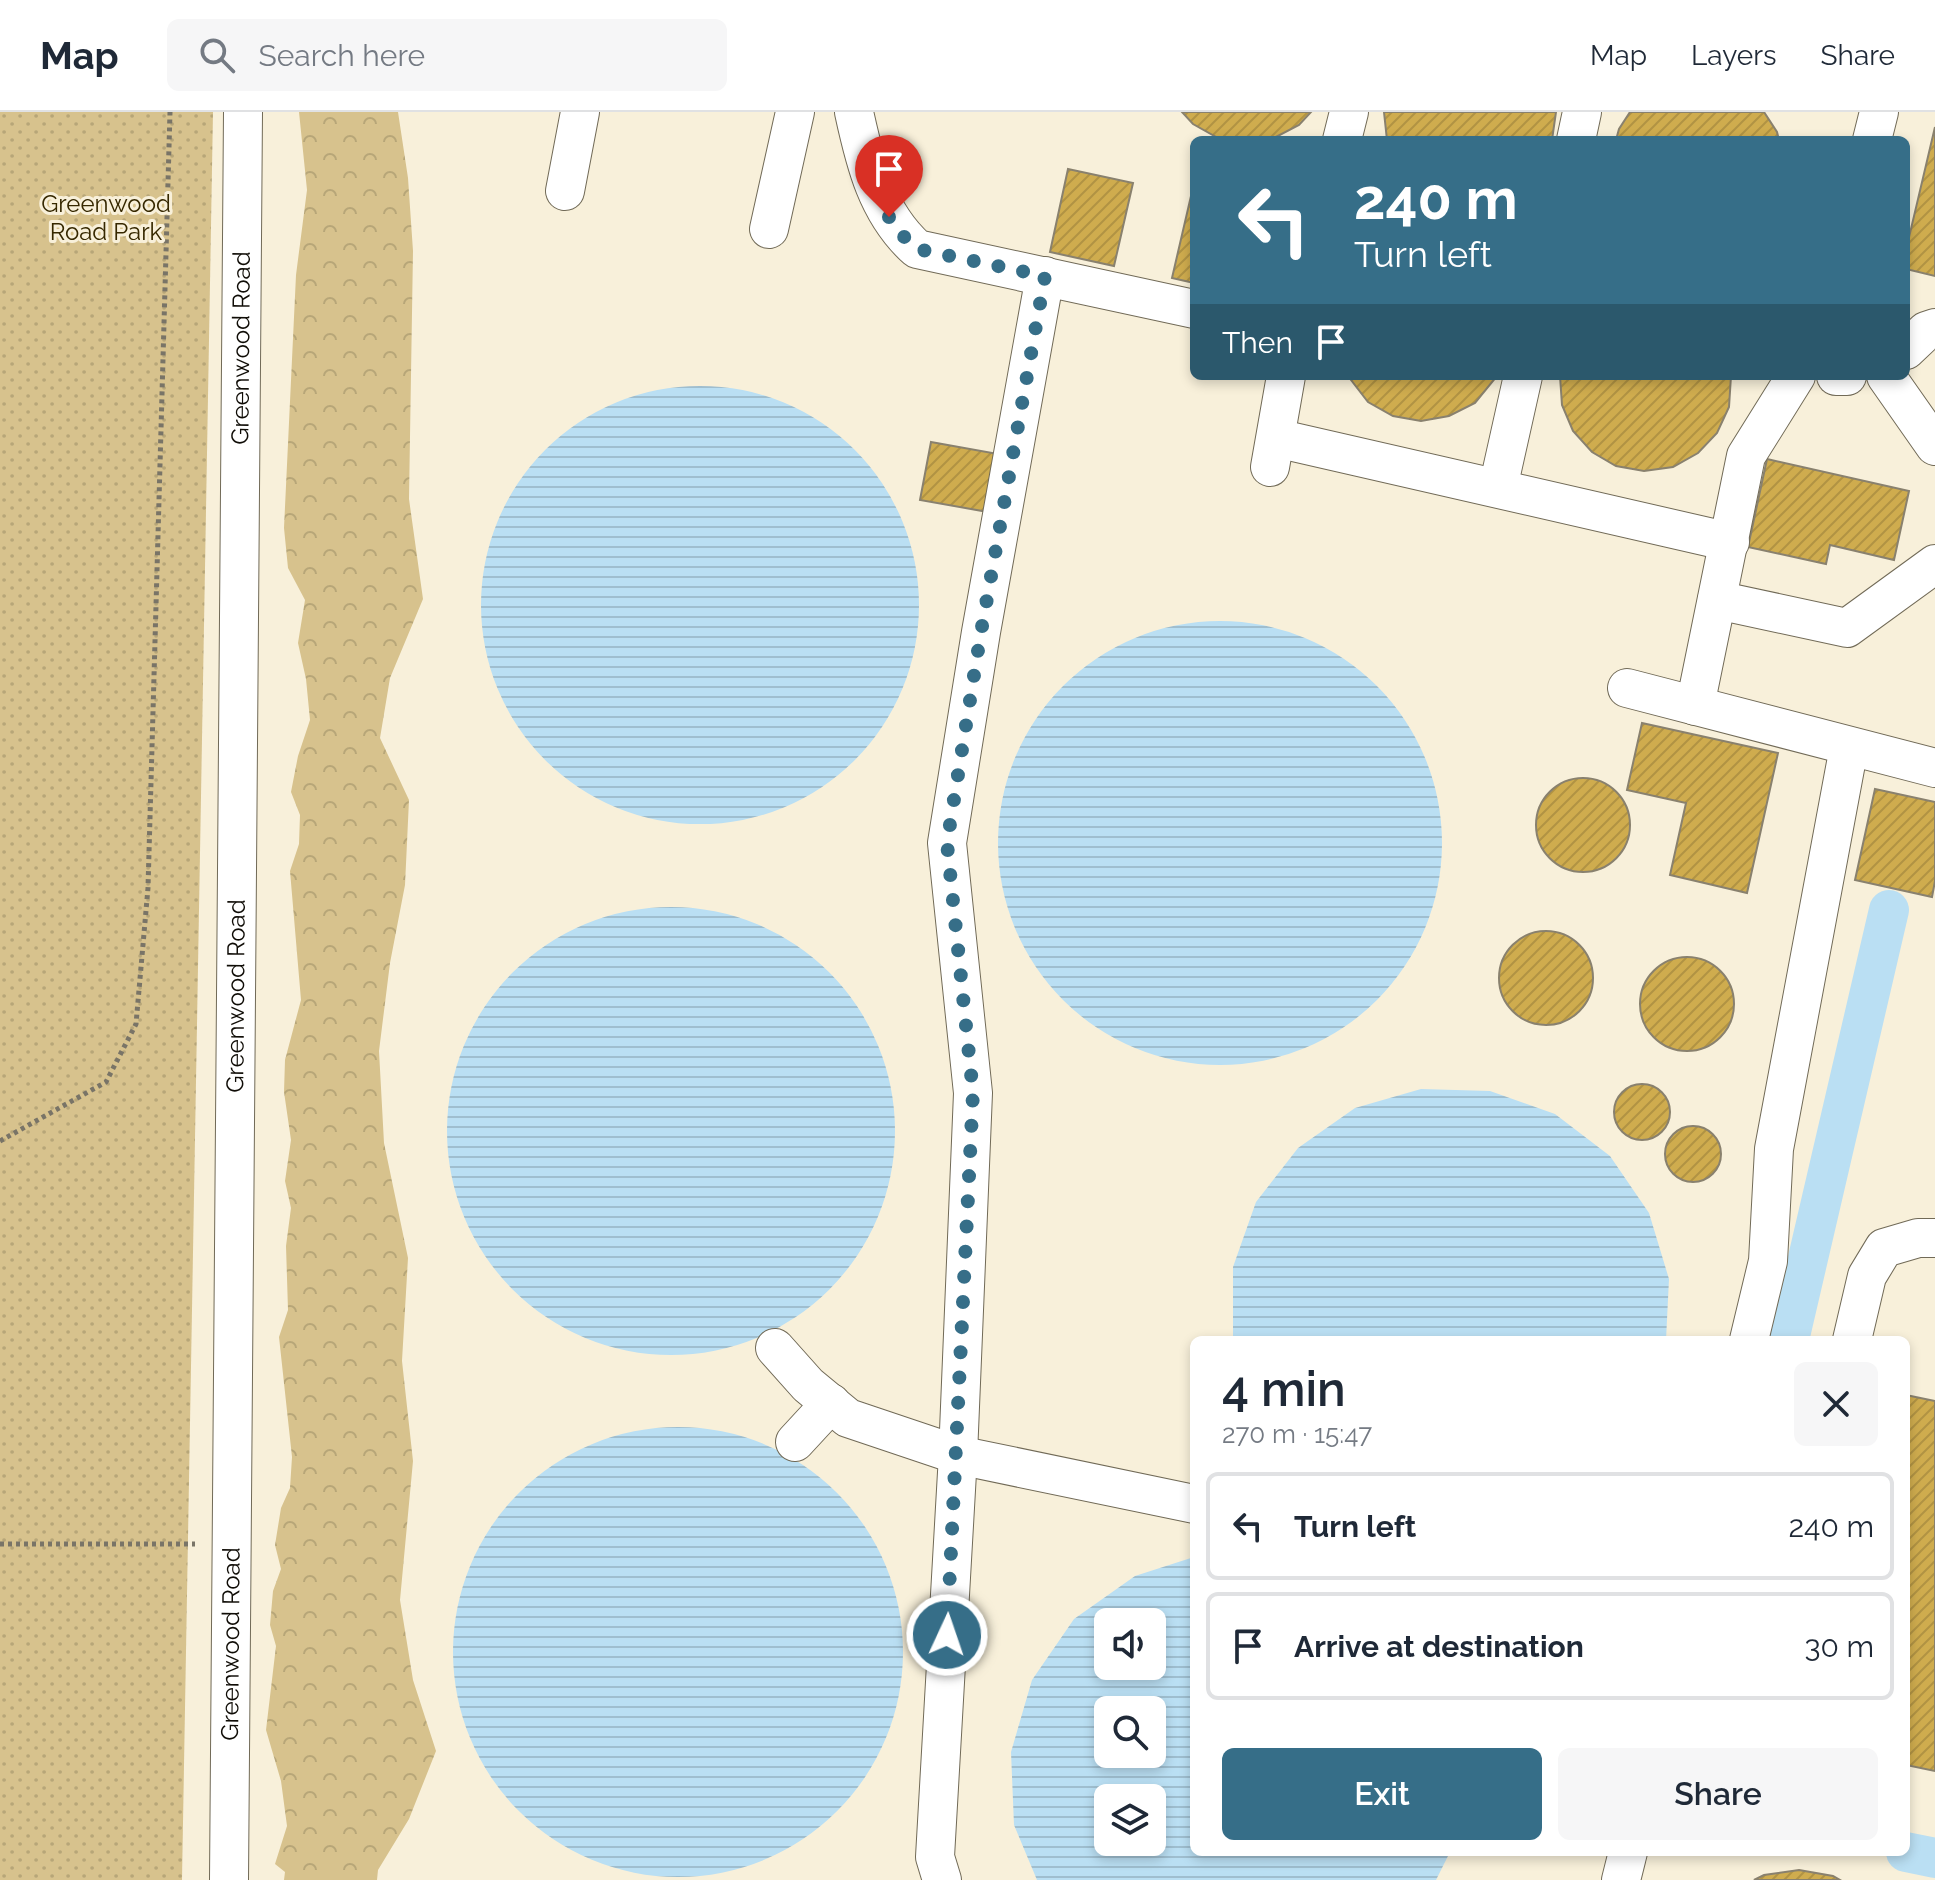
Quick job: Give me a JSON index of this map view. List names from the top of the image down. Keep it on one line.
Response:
{"streets":{"street":["Greenwood Road"]},"parks":["Greenwood Road Park"],"page":{"header":"Map","search":"Search here","nav":["Map","Layers","Share"],"turn":["240 m","Turn left"],"then":"Then","heading":["4 min","270 m · 15:47"],"list":[{"name":"Turn left","value":"240 m"},{"name":"Arrive at destination","value":"30 m"}],"buttons":["Exit","Share"]}}
